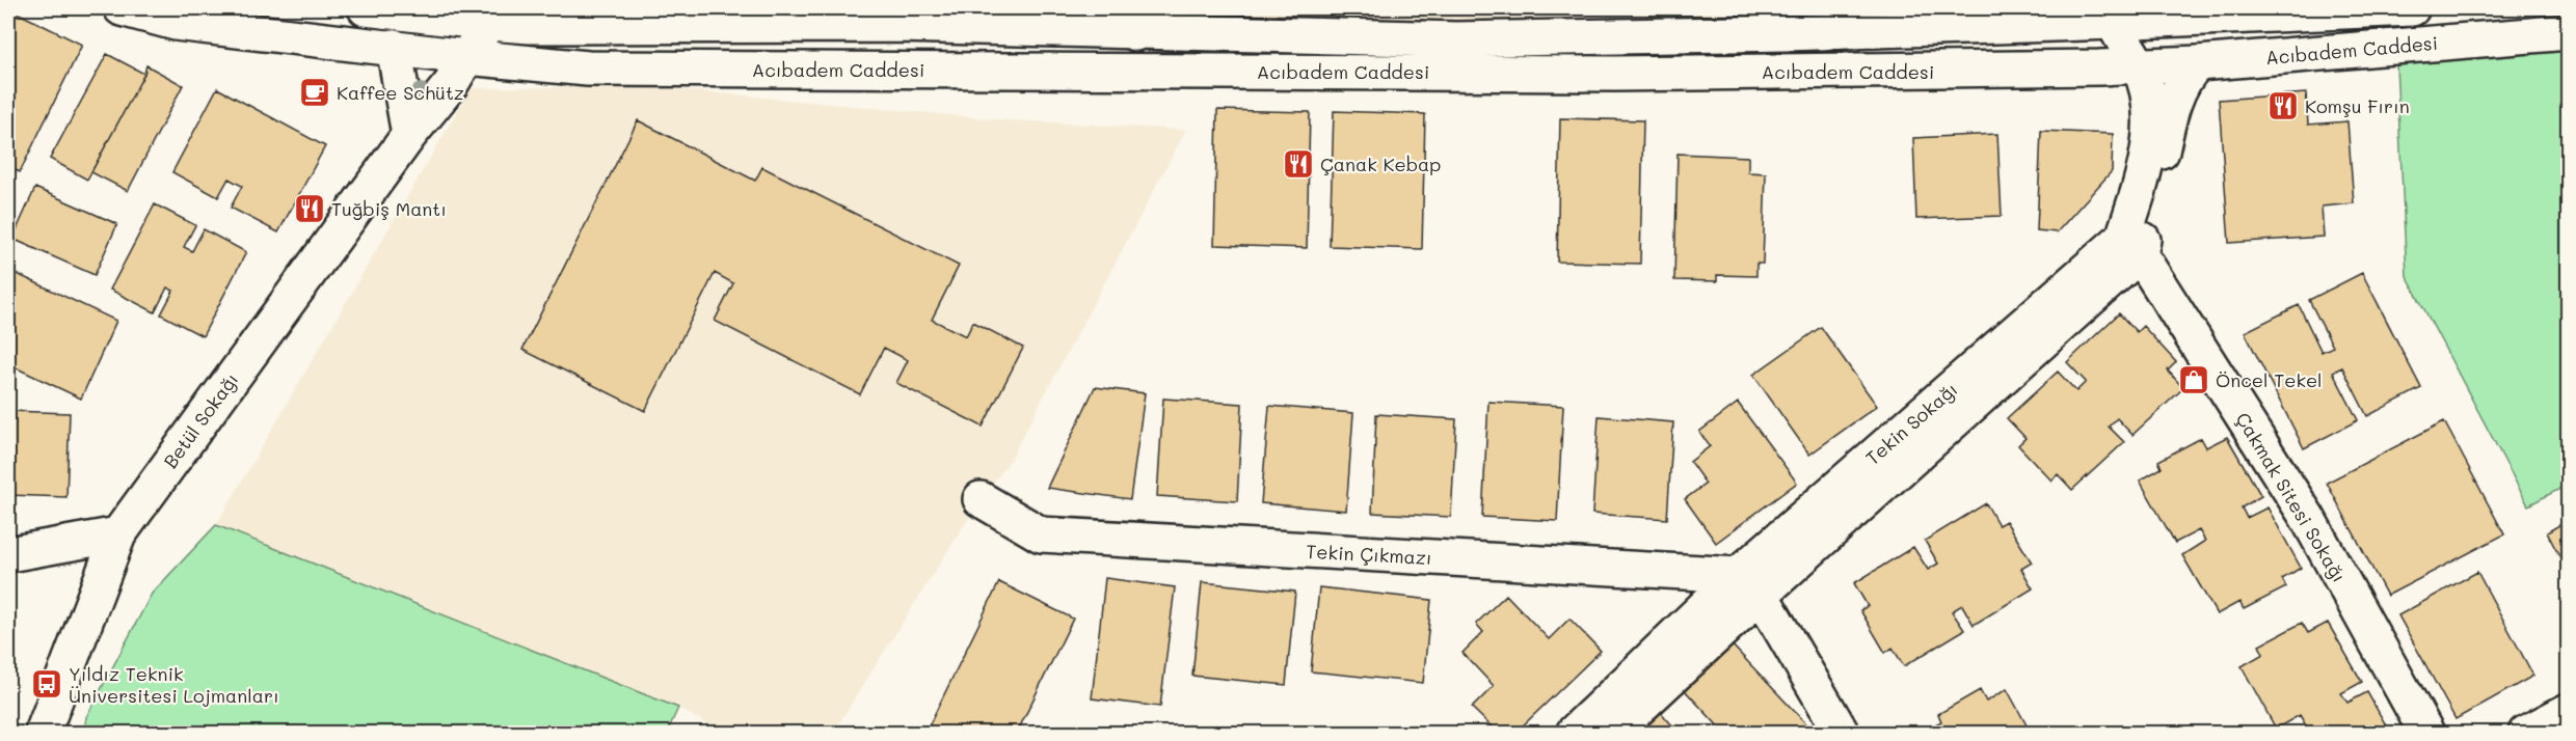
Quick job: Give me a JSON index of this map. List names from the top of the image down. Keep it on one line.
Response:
{"streets":{"main road":["Acıbadem Caddesi","Betül Sokağı","Tekin Sokağı","Çakmak Sitesi Sokağı","Tekin Çıkmazı"]},"crossings":[["Acıbadem Caddesi","Betül Sokağı"],["Tekin Sokağı","Çakmak Sitesi Sokağı"],["Tekin Sokağı","Tekin Çıkmazı"]],"places":{"cafe":["Kaffee Schütz"],"restaurant":["Komşu Fırın","Çanak Kebap","Tuğbiş Mantı"],"shop":["Öncel Tekel"],"bus stop":["Yıldız Teknik Üniversitesi Lojmanları"]}}
